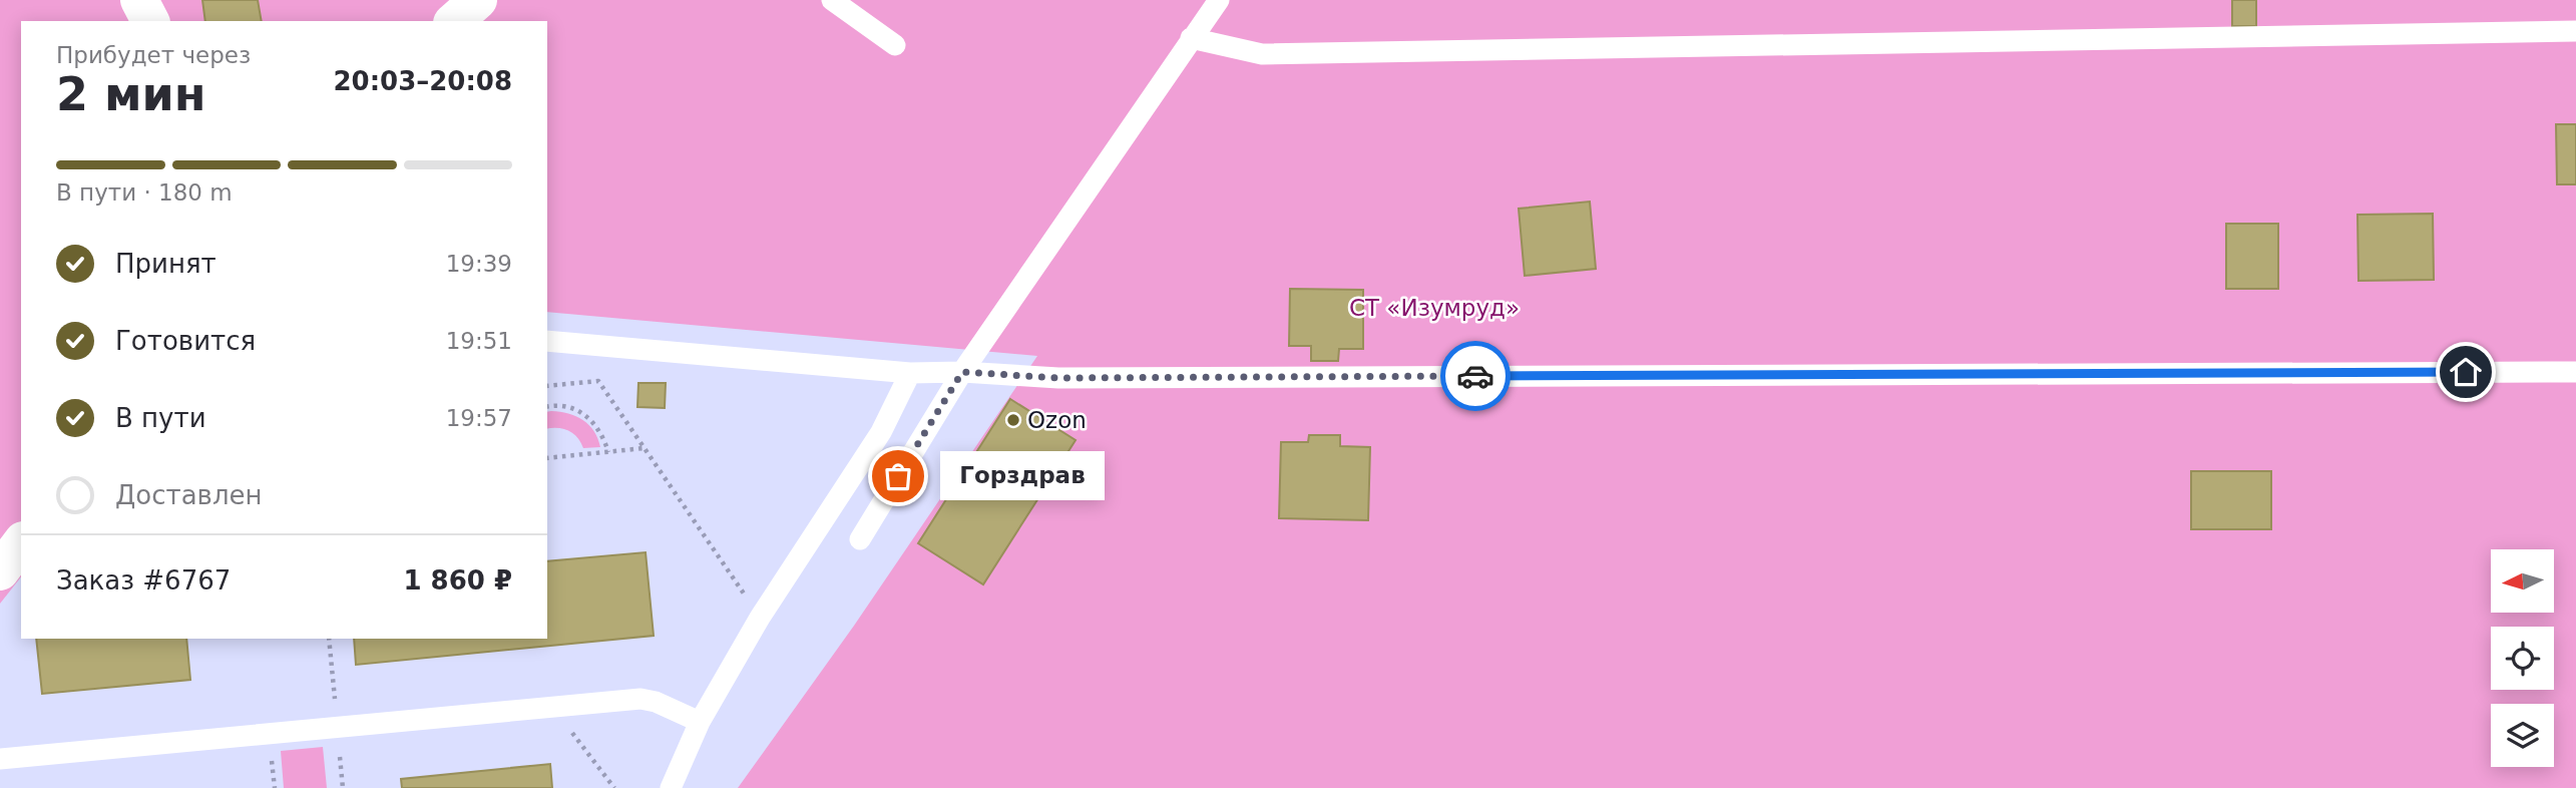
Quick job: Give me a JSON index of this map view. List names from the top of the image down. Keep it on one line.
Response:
{"parks":["СТ «Изумруд»"],"places":["Ozon","Горздрав"],"north":"left","page":{"heading":["2 мин","Прибудет через","20:03–20:08"],"panel":["Заказ #6767","1 860 ₽"],"bar":"В пути · 180 m","list":[["Принят","19:39"],["Готовится","19:51"],["В пути","19:57"],"Доставлен"],"bubble":"Горздрав"}}
